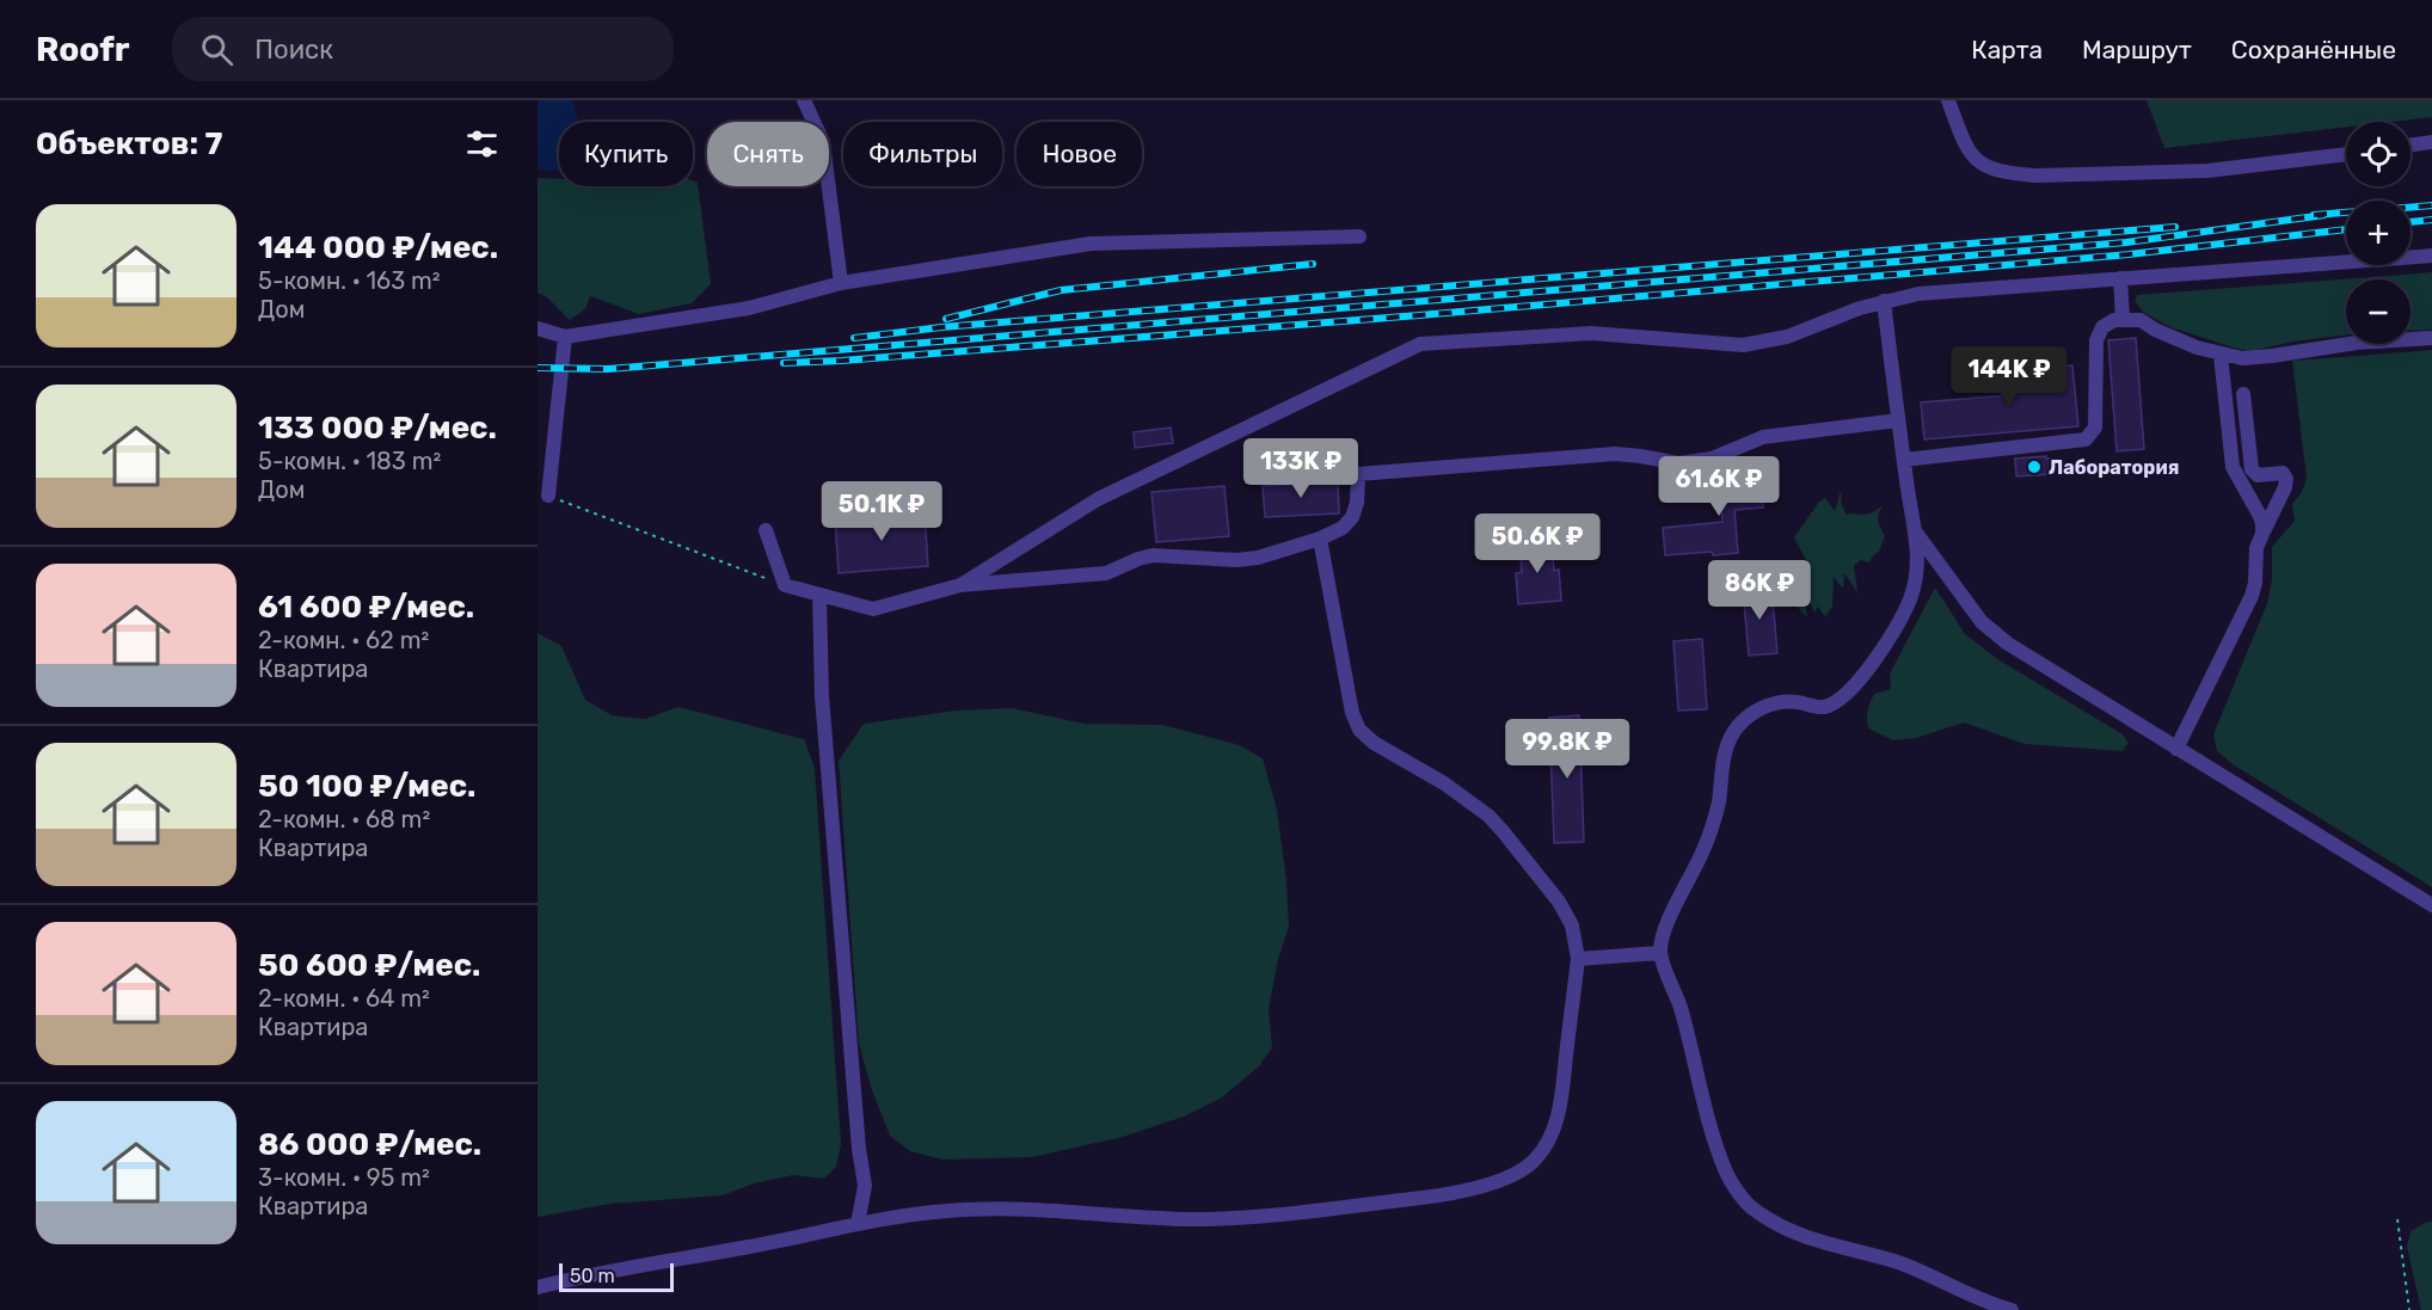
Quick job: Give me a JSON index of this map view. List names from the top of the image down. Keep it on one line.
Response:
{"places":["Лаборатория"],"scale_bar":"50 m","page":{"header":"Roofr","search":"Поиск","nav":["Карта","Маршрут","Сохранённые"],"heading":"Объектов: 7","map_buttons":["+","−"],"chip":["Купить","Снять","Фильтры","Новое"],"list":[{"name":"144 000 ₽/мес.","note":"5-комн. · 163 m² · Дом"},{"name":"133 000 ₽/мес.","note":"5-комн. · 183 m² · Дом"},{"name":"61 600 ₽/мес.","note":"2-комн. · 62 m² · Квартира"},{"name":"50 100 ₽/мес.","note":"2-комн. · 68 m² · Квартира"},{"name":"50 600 ₽/мес.","note":"2-комн. · 64 m² · Квартира"},{"name":"86 000 ₽/мес.","note":"3-комн. · 95 m² · Квартира"}],"price":["144K ₽","133K ₽","61.6K ₽","50.1K ₽","50.6K ₽","86K ₽","99.8K ₽"],"scale":"50 m"}}
